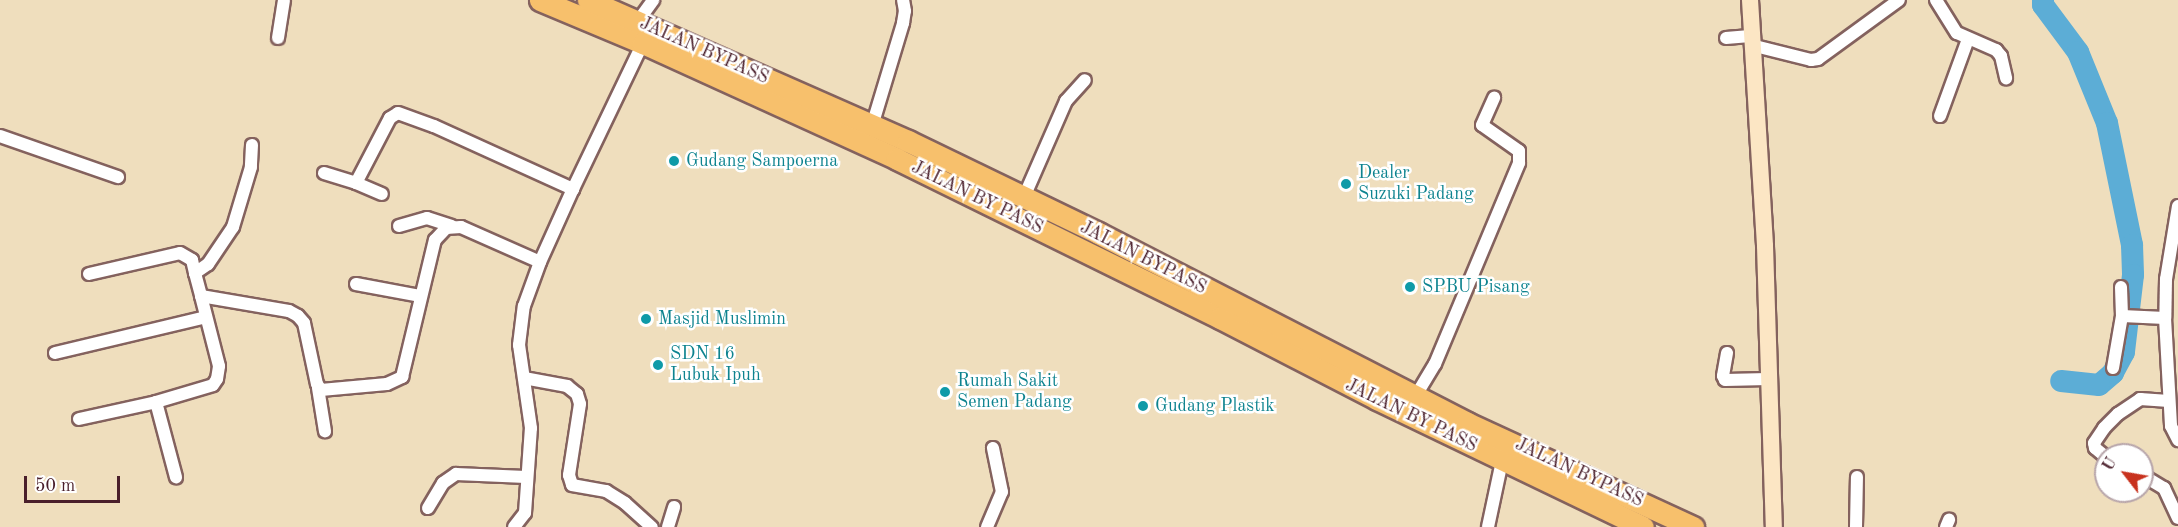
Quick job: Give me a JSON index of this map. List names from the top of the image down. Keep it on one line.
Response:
{"streets":{"highway":["JALAN BYPASS","JALAN BY PASS"]},"crossings":[["JALAN BYPASS","JALAN BY PASS"]],"places":["Gudang Sampoerna","Dealer Suzuki Padang","SPBU Pisang","Masjid Muslimin","SDN 16 Lubuk Ipuh","Rumah Sakit Semen Padang","Gudang Plastik"],"scale_bar":"50 m","north":"top left"}
